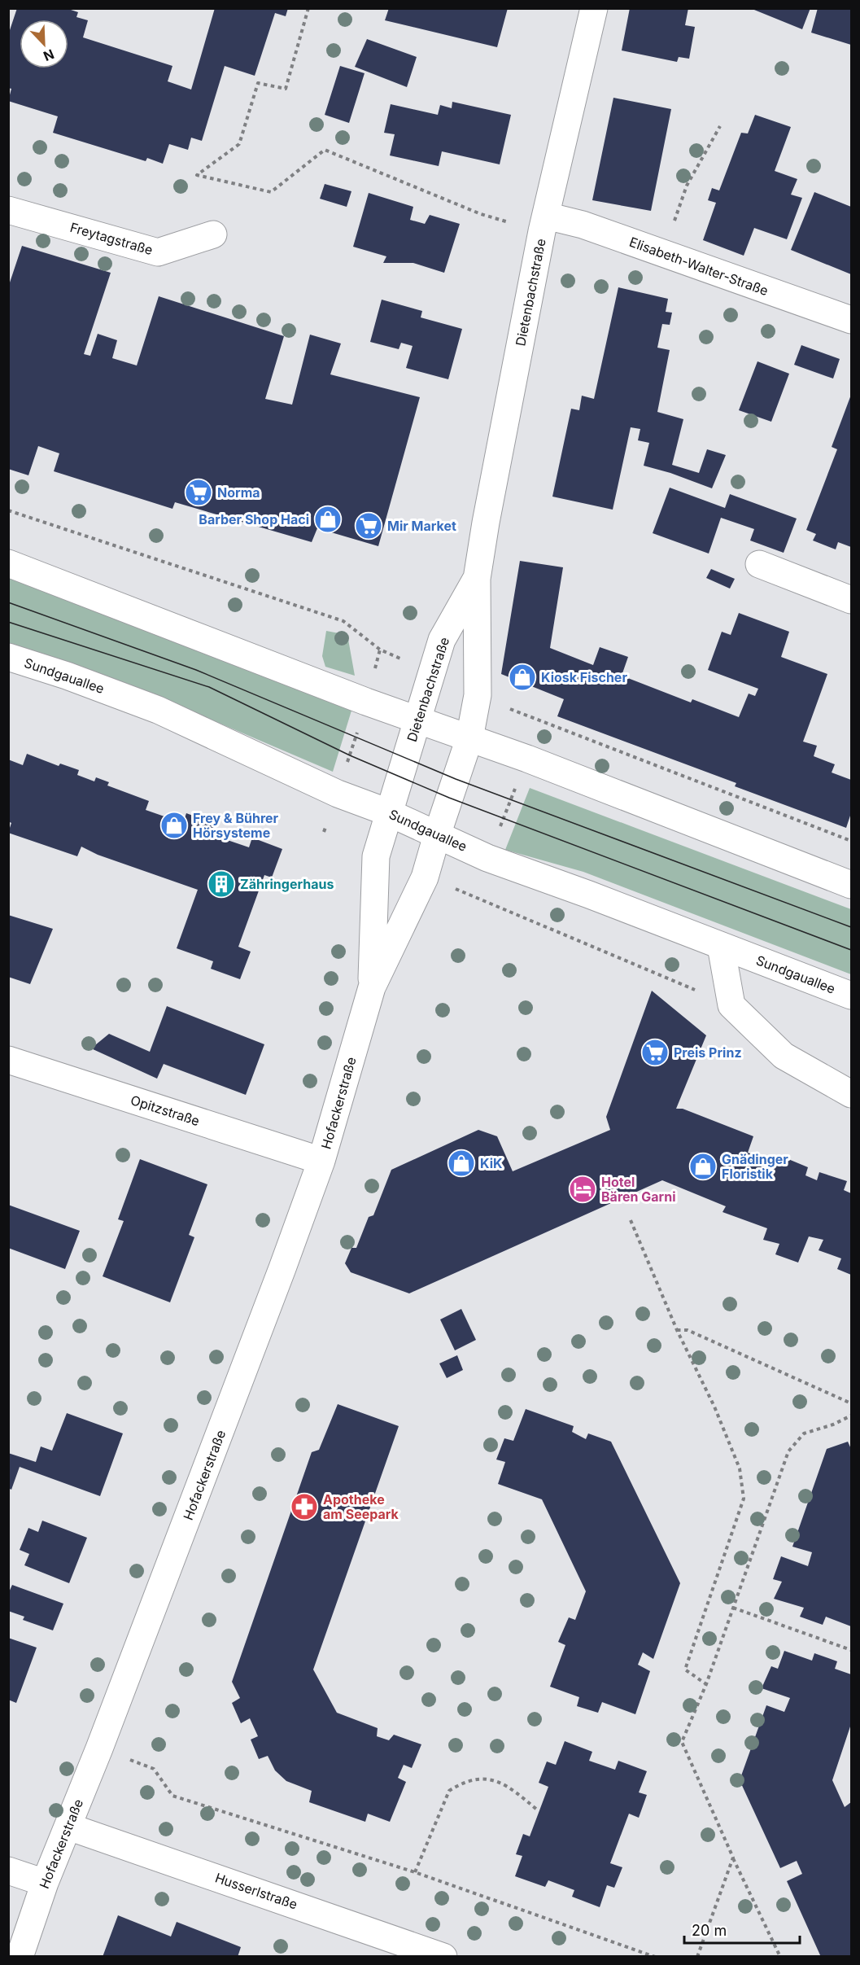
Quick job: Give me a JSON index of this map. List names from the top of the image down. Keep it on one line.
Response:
{"streets":{"street":["Freytagstraße","Elisabeth-Walter-Straße","Dietenbachstraße","Sundgauallee","Hofackerstraße","Opitzstraße","Husserlstraße"]},"crossings":[["Elisabeth-Walter-Straße","Dietenbachstraße"],["Dietenbachstraße","Hofackerstraße"],["Sundgauallee","Hofackerstraße"],["Hofackerstraße","Opitzstraße"],["Hofackerstraße","Husserlstraße"]],"places":{"supermarket":["Norma","Mir Market","Preis Prinz"],"shop":["Barber Shop Haci","Kiosk Fischer","Frey & Bührer Hörsysteme","KiK","Gnädinger Floristik"],"building":["Zähringerhaus"],"hotel":["Hotel Bären Garni"],"pharmacy":["Apotheke am Seepark"]},"scale_bar":"20 m","north":"bottom right"}
